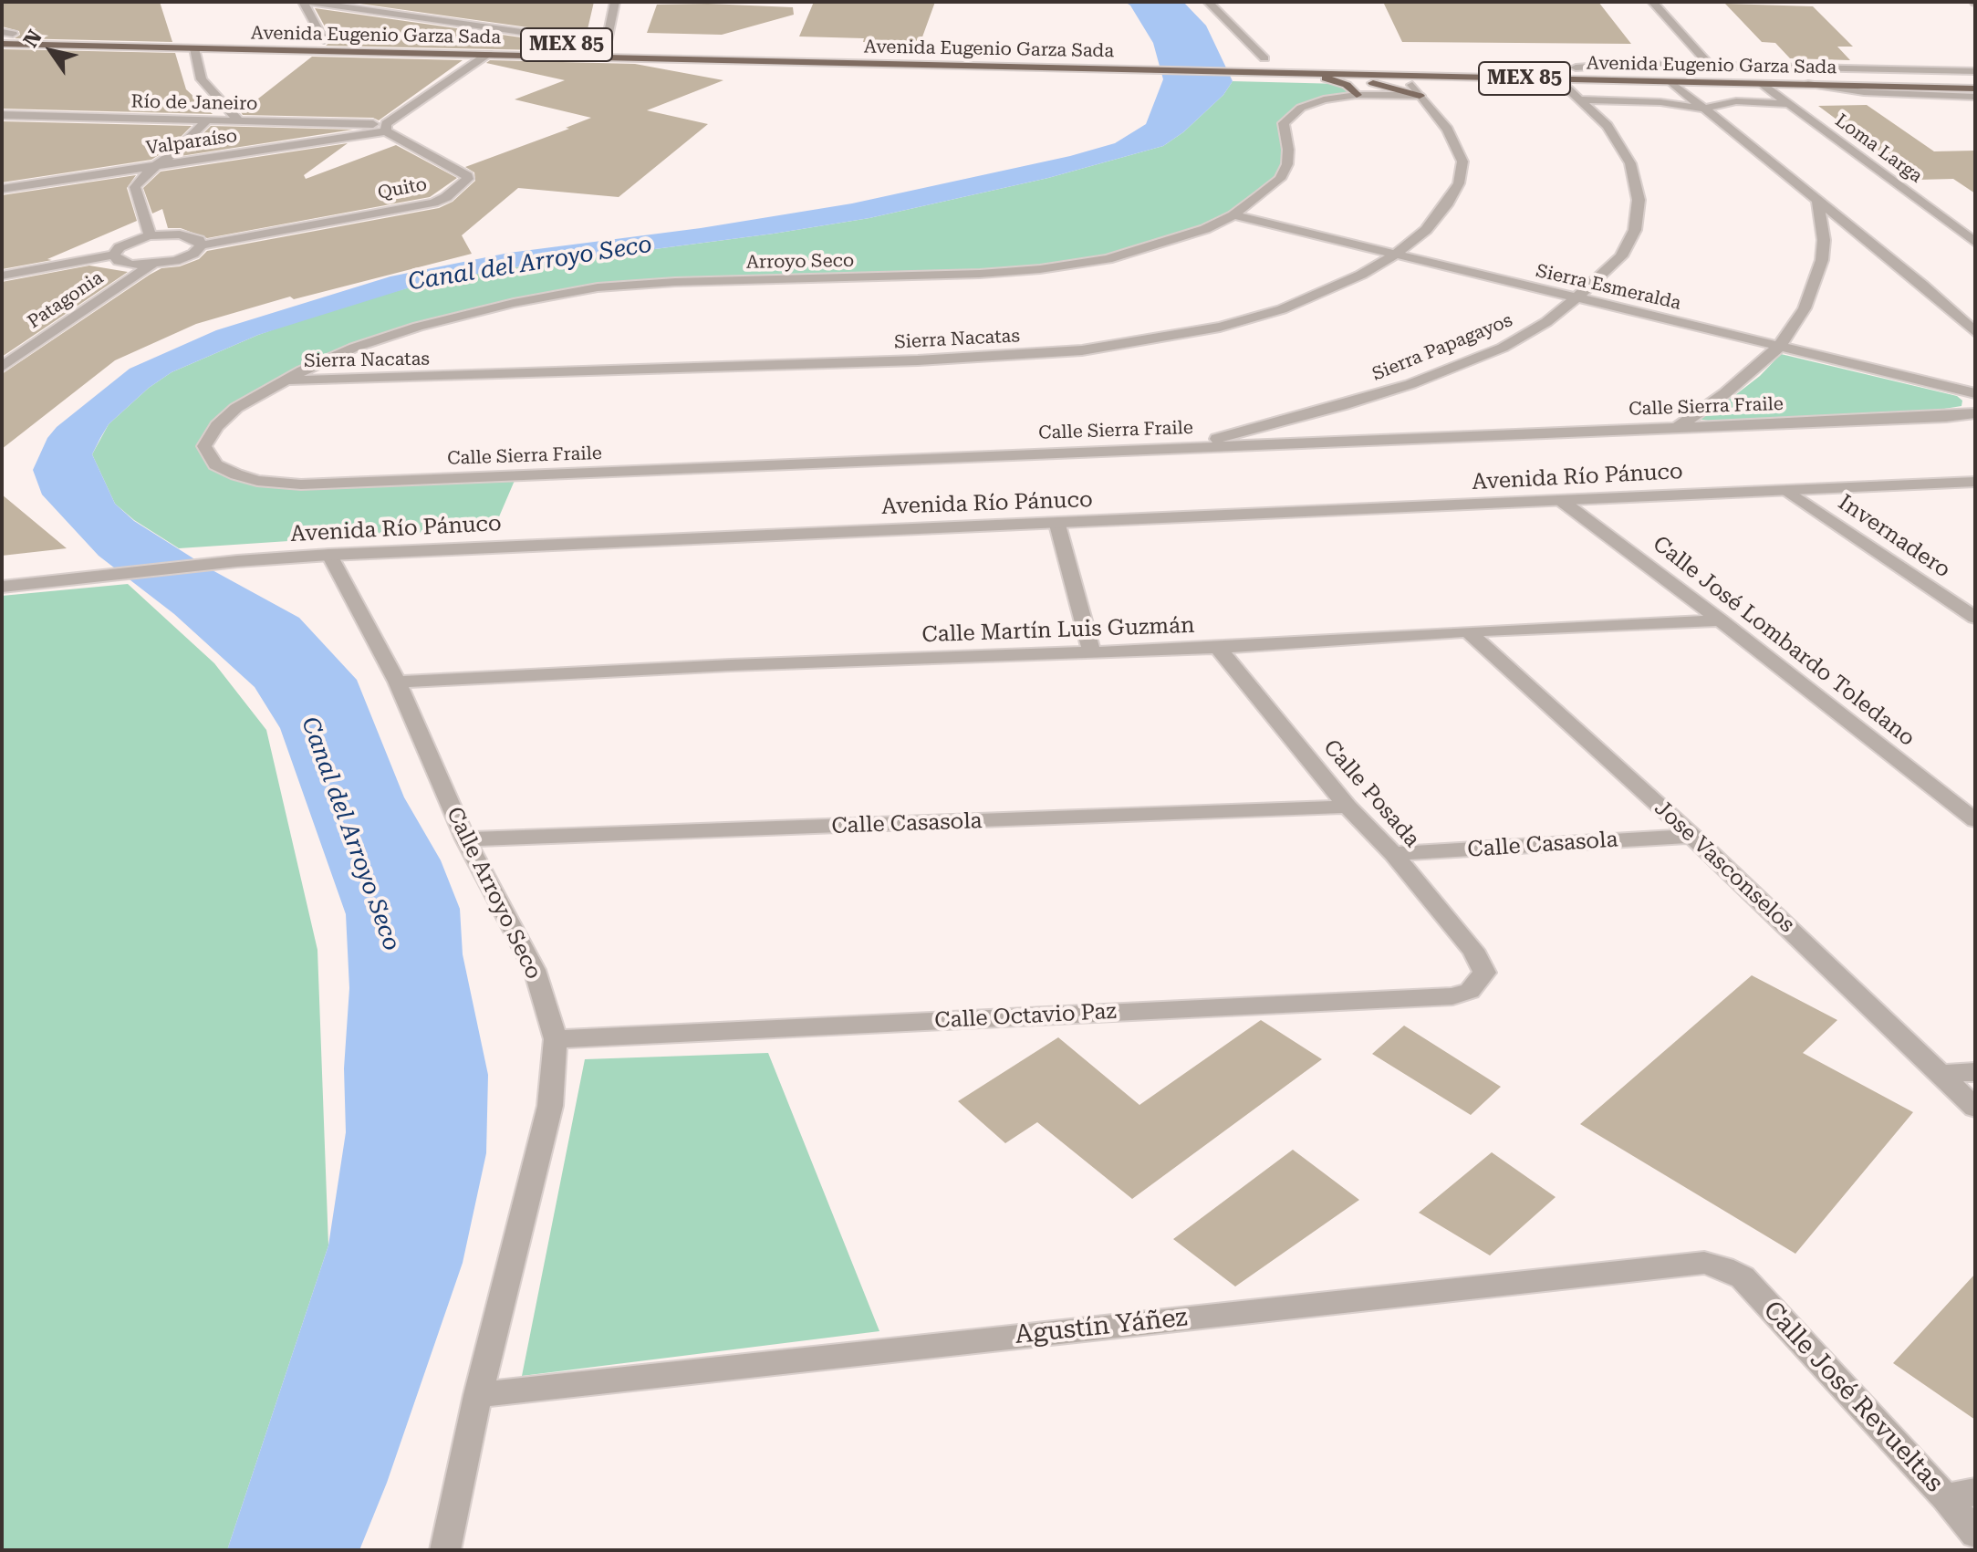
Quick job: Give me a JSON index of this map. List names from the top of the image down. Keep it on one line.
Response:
{"streets":{"highway":["Avenida Eugenio Garza Sada","MEX 85"],"street":["Río de Janeiro","Valparaíso","Loma Larga","Quito","Arroyo Seco","Sierra Esmeralda","Patagonia","Sierra Nacatas","Sierra Papagayos","Calle Sierra Fraile","Avenida Río Pánuco","Invernadero","Calle Martín Luis Guzmán","Calle José Lombardo Toledano","Calle Posada","Calle Casasola","Jose Vasconselos","Calle Arroyo Seco","Calle Octavio Paz","Agustín Yáñez","Calle José Revueltas"]},"crossings":[["Avenida Eugenio Garza Sada","Loma Larga"],["Avenida Eugenio Garza Sada","Sierra Nacatas"],["Avenida Eugenio Garza Sada","Sierra Papagayos"],["Río de Janeiro","Valparaíso"],["Río de Janeiro","Quito"],["Valparaíso","Quito"],["Arroyo Seco","Sierra Esmeralda"],["Arroyo Seco","Sierra Nacatas"],["Arroyo Seco","Calle Sierra Fraile"],["Sierra Esmeralda","Sierra Nacatas"],["Sierra Esmeralda","Sierra Papagayos"],["Sierra Papagayos","Calle Sierra Fraile"],["Avenida Río Pánuco","Invernadero"],["Avenida Río Pánuco","Calle José Lombardo Toledano"],["Avenida Río Pánuco","Calle Arroyo Seco"],["Calle Martín Luis Guzmán","Calle José Lombardo Toledano"],["Calle Martín Luis Guzmán","Calle Posada"],["Calle Martín Luis Guzmán","Jose Vasconselos"],["Calle Martín Luis Guzmán","Calle Arroyo Seco"],["Calle Posada","Calle Casasola"],["Calle Posada","Calle Octavio Paz"],["Calle Casasola","Jose Vasconselos"],["Calle Casasola","Calle Arroyo Seco"],["Calle Arroyo Seco","Calle Octavio Paz"],["Calle Arroyo Seco","Agustín Yáñez"],["Agustín Yáñez","Calle José Revueltas"]],"water":["Canal del Arroyo Seco"],"north":"top left"}
